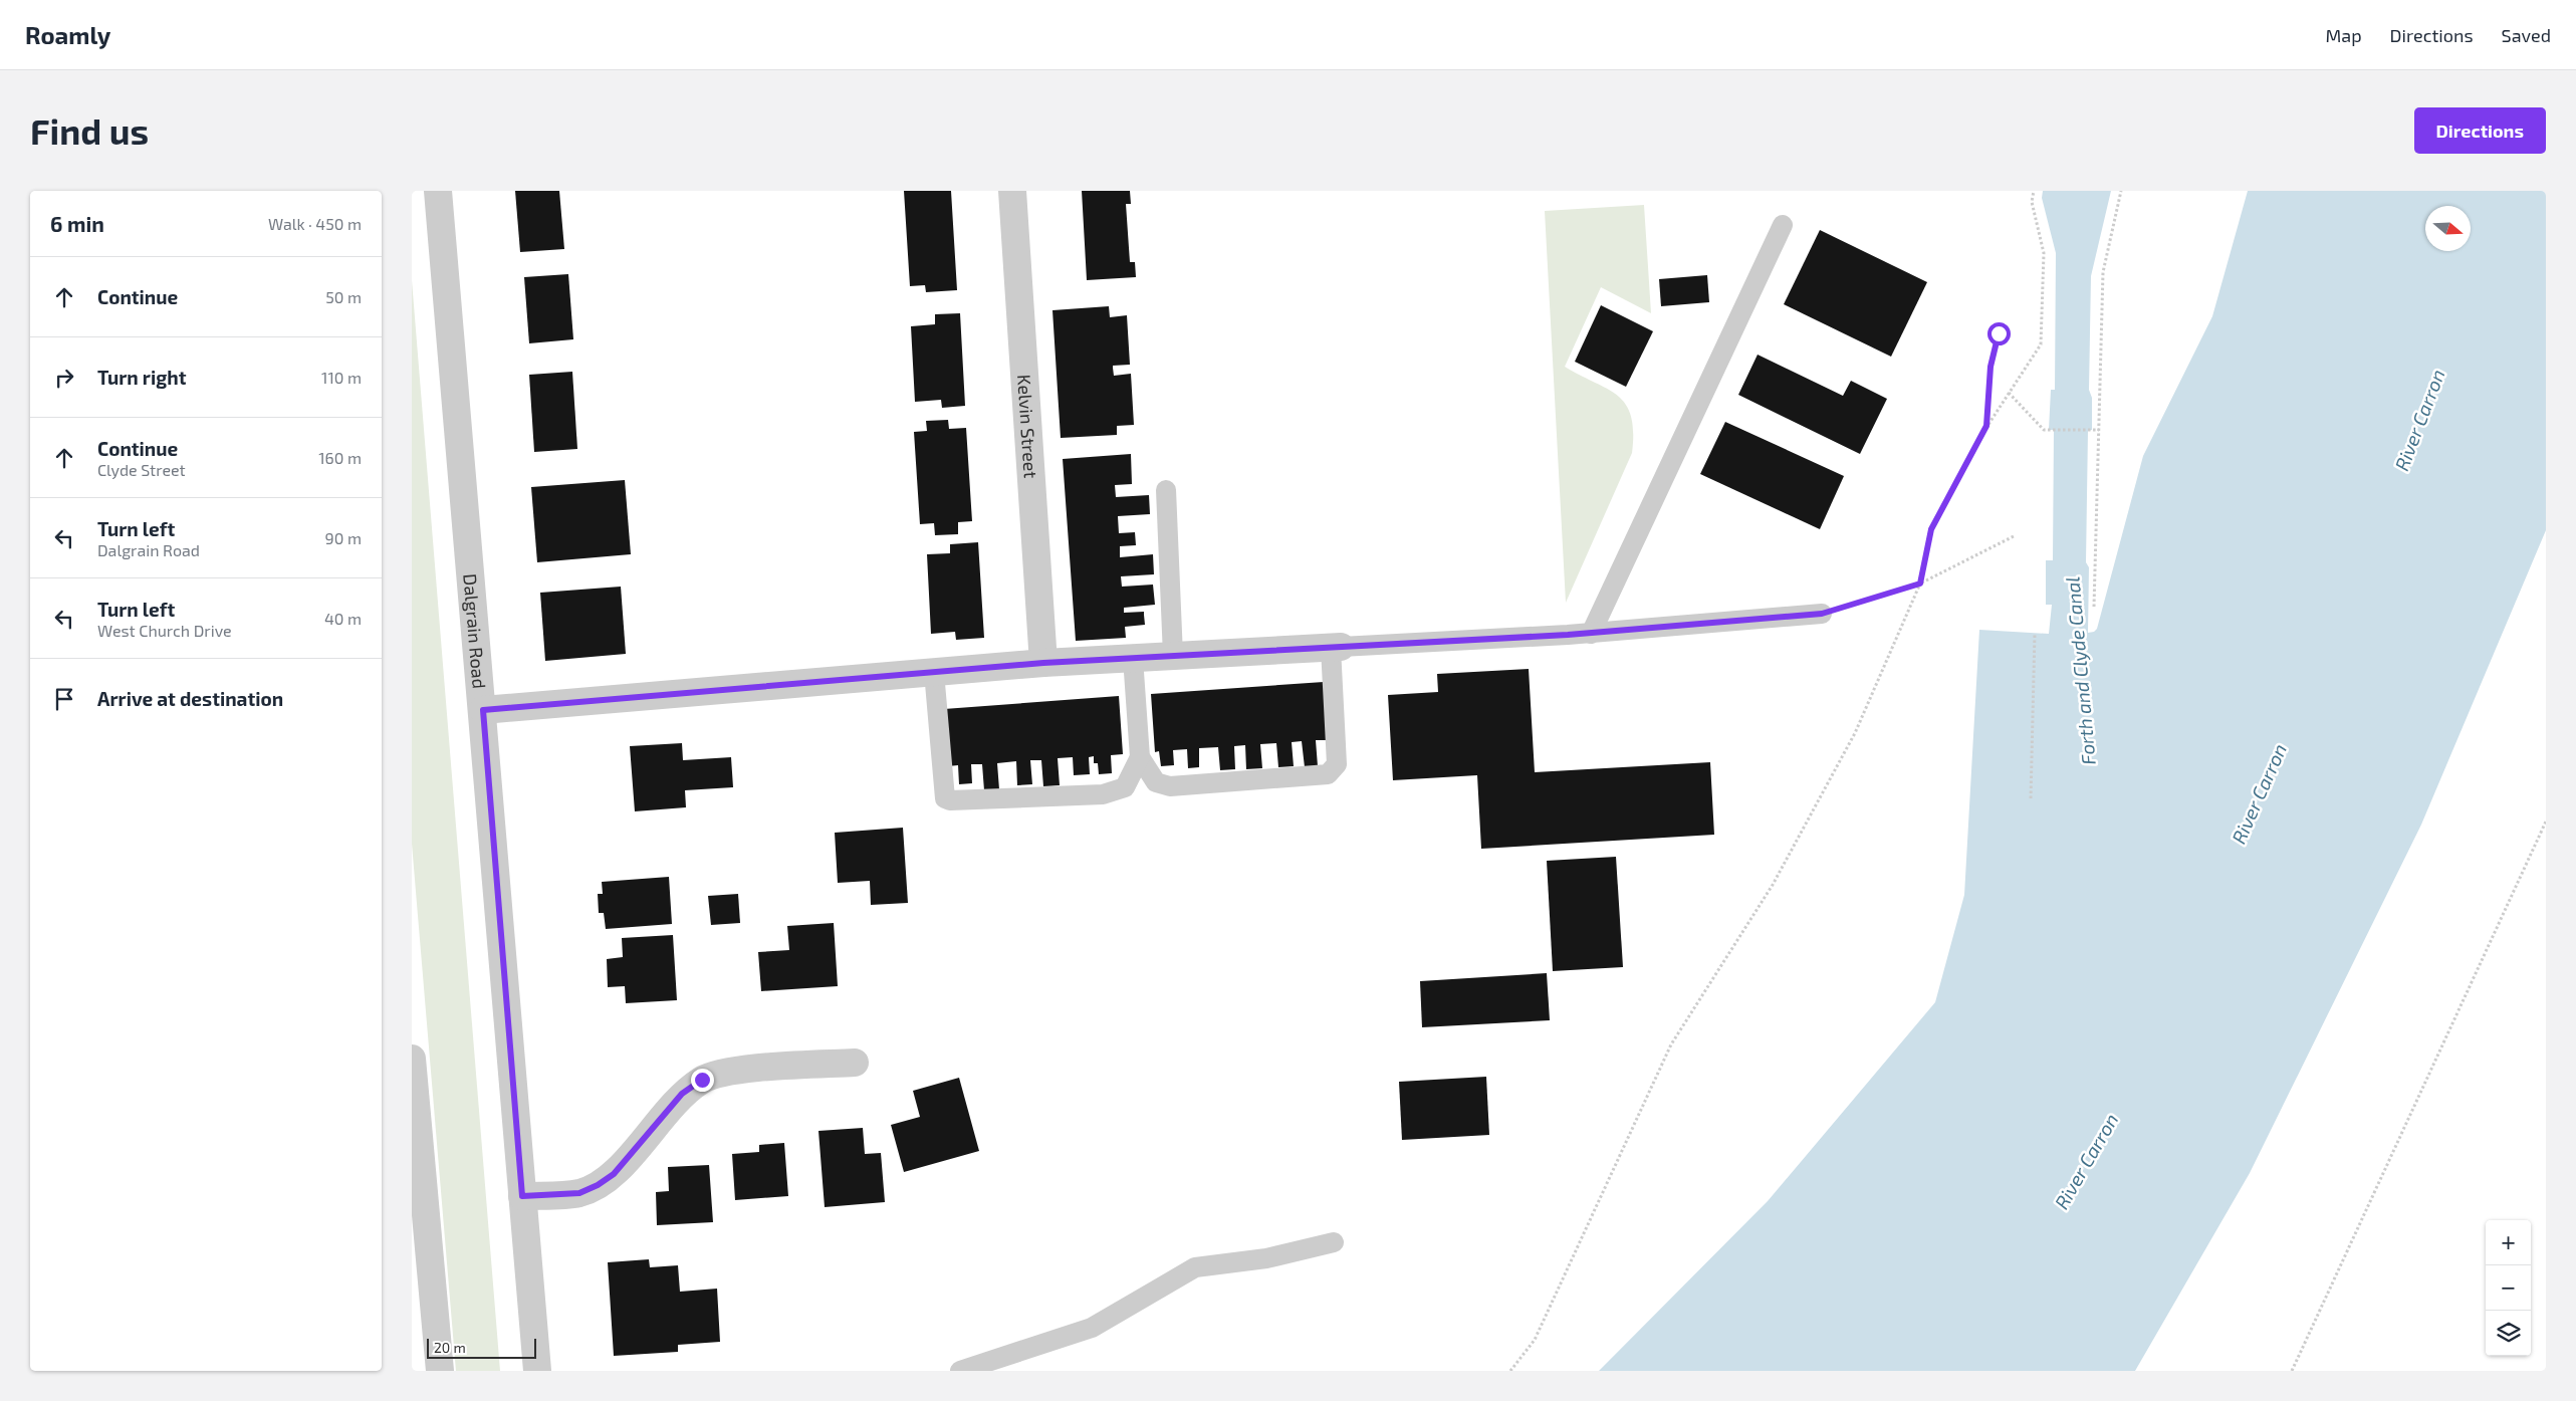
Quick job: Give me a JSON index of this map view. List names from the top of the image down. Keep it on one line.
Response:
{"streets":{"street":["Kelvin Street","Dalgrain Road"]},"water":["River Carron","Forth and Clyde Canal"],"scale_bar":"20 m","north":"right","page":{"header":"Roamly","nav":["Map","Directions","Saved"],"buttons":"Directions","title":"Find us","heading":["6 min","Walk · 450 m"],"list":[["Continue","50 m"],["Turn right","110 m"],["Continue","Clyde Street","160 m"],["Turn left","Dalgrain Road","90 m"],["Turn left","West Church Drive","40 m"],"Arrive at destination"],"map_buttons":["+","−"],"scale":"20 m"}}
